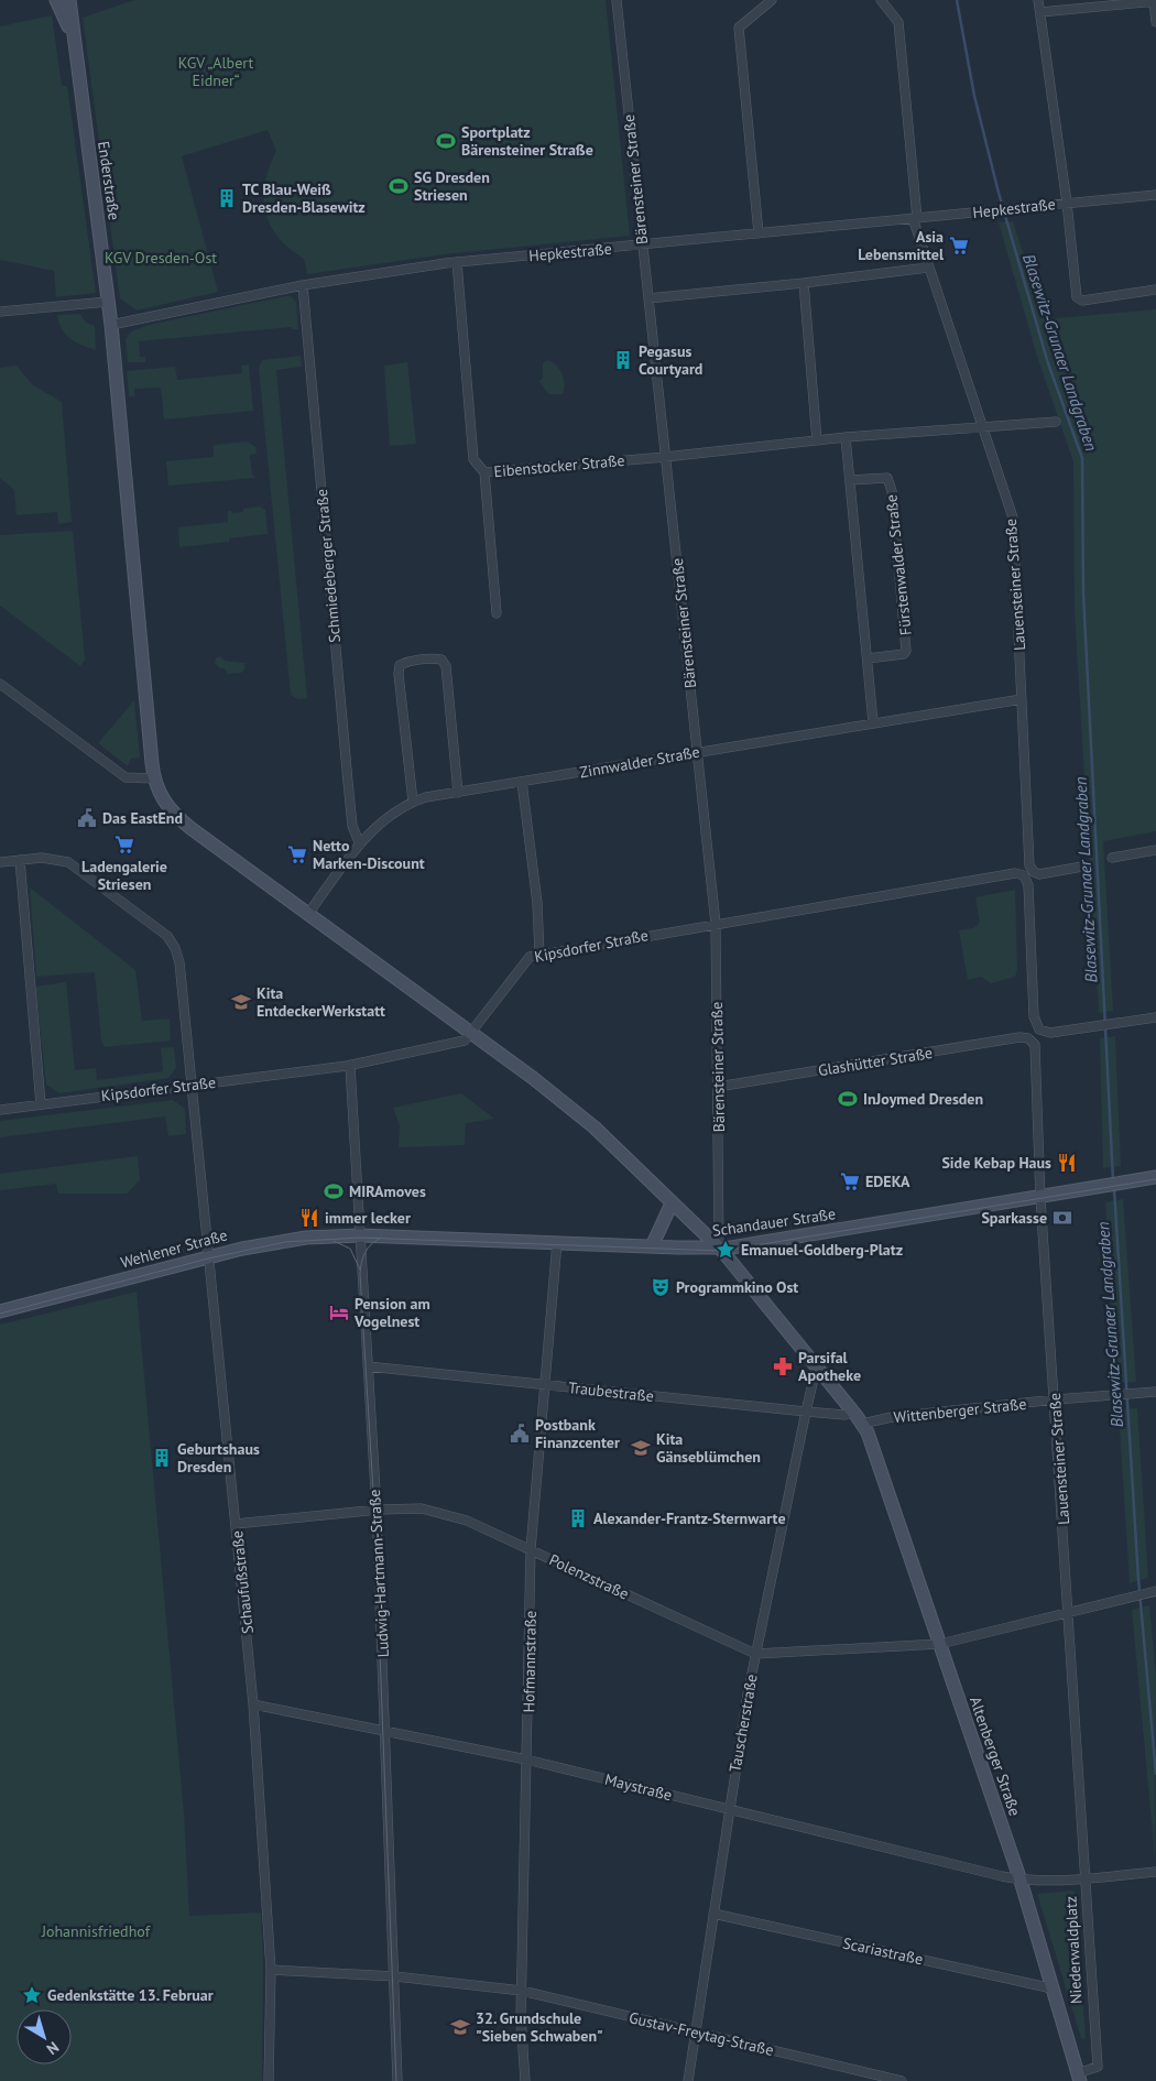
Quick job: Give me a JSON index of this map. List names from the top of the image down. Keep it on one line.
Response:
{"streets":{"main road":["Enderstraße","Schandauer Straße","Wehlener Straße","Altenberger Straße","Niederwaldplatz"],"street":["Bärensteiner Straße","Hepkestraße","Eibenstocker Straße","Fürstenwalder Straße","Schmiedeberger Straße","Lauensteiner Straße","Zinnwalder Straße","Kipsdorfer Straße","Glashütter Straße","Traubestraße","Wittenberger Straße","Ludwig-Hartmann-Straße","Polenzstraße","Schaufußstraße","Hofmannstraße","Tauscherstraße","Maystraße","Scariastraße","Gustav-Freytag-Straße"]},"crossings":[["Bärensteiner Straße","Hepkestraße"],["Bärensteiner Straße","Eibenstocker Straße"],["Bärensteiner Straße","Zinnwalder Straße"],["Bärensteiner Straße","Kipsdorfer Straße"],["Bärensteiner Straße","Glashütter Straße"],["Bärensteiner Straße","Schandauer Straße"],["Bärensteiner Straße","Altenberger Straße"],["Enderstraße","Hepkestraße"],["Enderstraße","Zinnwalder Straße"],["Enderstraße","Kipsdorfer Straße"],["Enderstraße","Altenberger Straße"],["Hepkestraße","Eibenstocker Straße"],["Hepkestraße","Schmiedeberger Straße"],["Hepkestraße","Lauensteiner Straße"],["Eibenstocker Straße","Lauensteiner Straße"],["Schmiedeberger Straße","Zinnwalder Straße"],["Lauensteiner Straße","Zinnwalder Straße"],["Lauensteiner Straße","Kipsdorfer Straße"],["Lauensteiner Straße","Glashütter Straße"],["Lauensteiner Straße","Schandauer Straße"],["Lauensteiner Straße","Wittenberger Straße"],["Lauensteiner Straße","Polenzstraße"],["Lauensteiner Straße","Niederwaldplatz"],["Kipsdorfer Straße","Ludwig-Hartmann-Straße"],["Kipsdorfer Straße","Schaufußstraße"],["Kipsdorfer Straße","Altenberger Straße"],["Schandauer Straße","Wehlener Straße"],["Schandauer Straße","Ludwig-Hartmann-Straße"],["Schandauer Straße","Hofmannstraße"],["Schandauer Straße","Altenberger Straße"],["Wehlener Straße","Ludwig-Hartmann-Straße"],["Wehlener Straße","Schaufußstraße"],["Traubestraße","Ludwig-Hartmann-Straße"],["Traubestraße","Hofmannstraße"],["Traubestraße","Tauscherstraße"],["Traubestraße","Altenberger Straße"],["Wittenberger Straße","Altenberger Straße"],["Ludwig-Hartmann-Straße","Polenzstraße"],["Ludwig-Hartmann-Straße","Maystraße"],["Ludwig-Hartmann-Straße","Gustav-Freytag-Straße"],["Polenzstraße","Schaufußstraße"],["Polenzstraße","Hofmannstraße"],["Polenzstraße","Tauscherstraße"],["Polenzstraße","Altenberger Straße"],["Schaufußstraße","Maystraße"],["Schaufußstraße","Gustav-Freytag-Straße"],["Hofmannstraße","Maystraße"],["Hofmannstraße","Gustav-Freytag-Straße"],["Tauscherstraße","Altenberger Straße"],["Tauscherstraße","Maystraße"],["Tauscherstraße","Scariastraße"],["Tauscherstraße","Gustav-Freytag-Straße"],["Altenberger Straße","Maystraße"],["Altenberger Straße","Niederwaldplatz"],["Maystraße","Niederwaldplatz"],["Niederwaldplatz","Scariastraße"]],"water":["Blasewitz‐Grunaer Landgraben"],"parks":["KGV „Albert Eidner“","KGV Dresden-Ost","Johannisfriedhof"],"places":{"sports":["Sportplatz Bärensteiner Straße","SG Dresden Striesen","InJoymed Dresden","MIRAmoves"],"building":["TC Blau-Weiß Dresden-Blasewitz","Pegasus Courtyard","Geburtshaus Dresden","Alexander-Frantz-Sternwarte"],"supermarket":["Asia Lebensmittel","Ladengalerie Striesen","Netto Marken-Discount","EDEKA"],"public building":["Das EastEnd","Postbank Finanzcenter"],"school or university":["Kita EntdeckerWerkstatt","Kita Gänseblümchen","32. Grundschule \"Sieben Schwaben\""],"restaurant":["Side Kebap Haus","immer lecker"],"bank":["Sparkasse"],"place":["Emanuel-Goldberg-Platz","Gedenkstätte 13. Februar"],"theatre":["Programmkino Ost"],"hotel":["Pension am Vogelnest"],"pharmacy":["Parsifal Apotheke"]},"north":"bottom right"}
